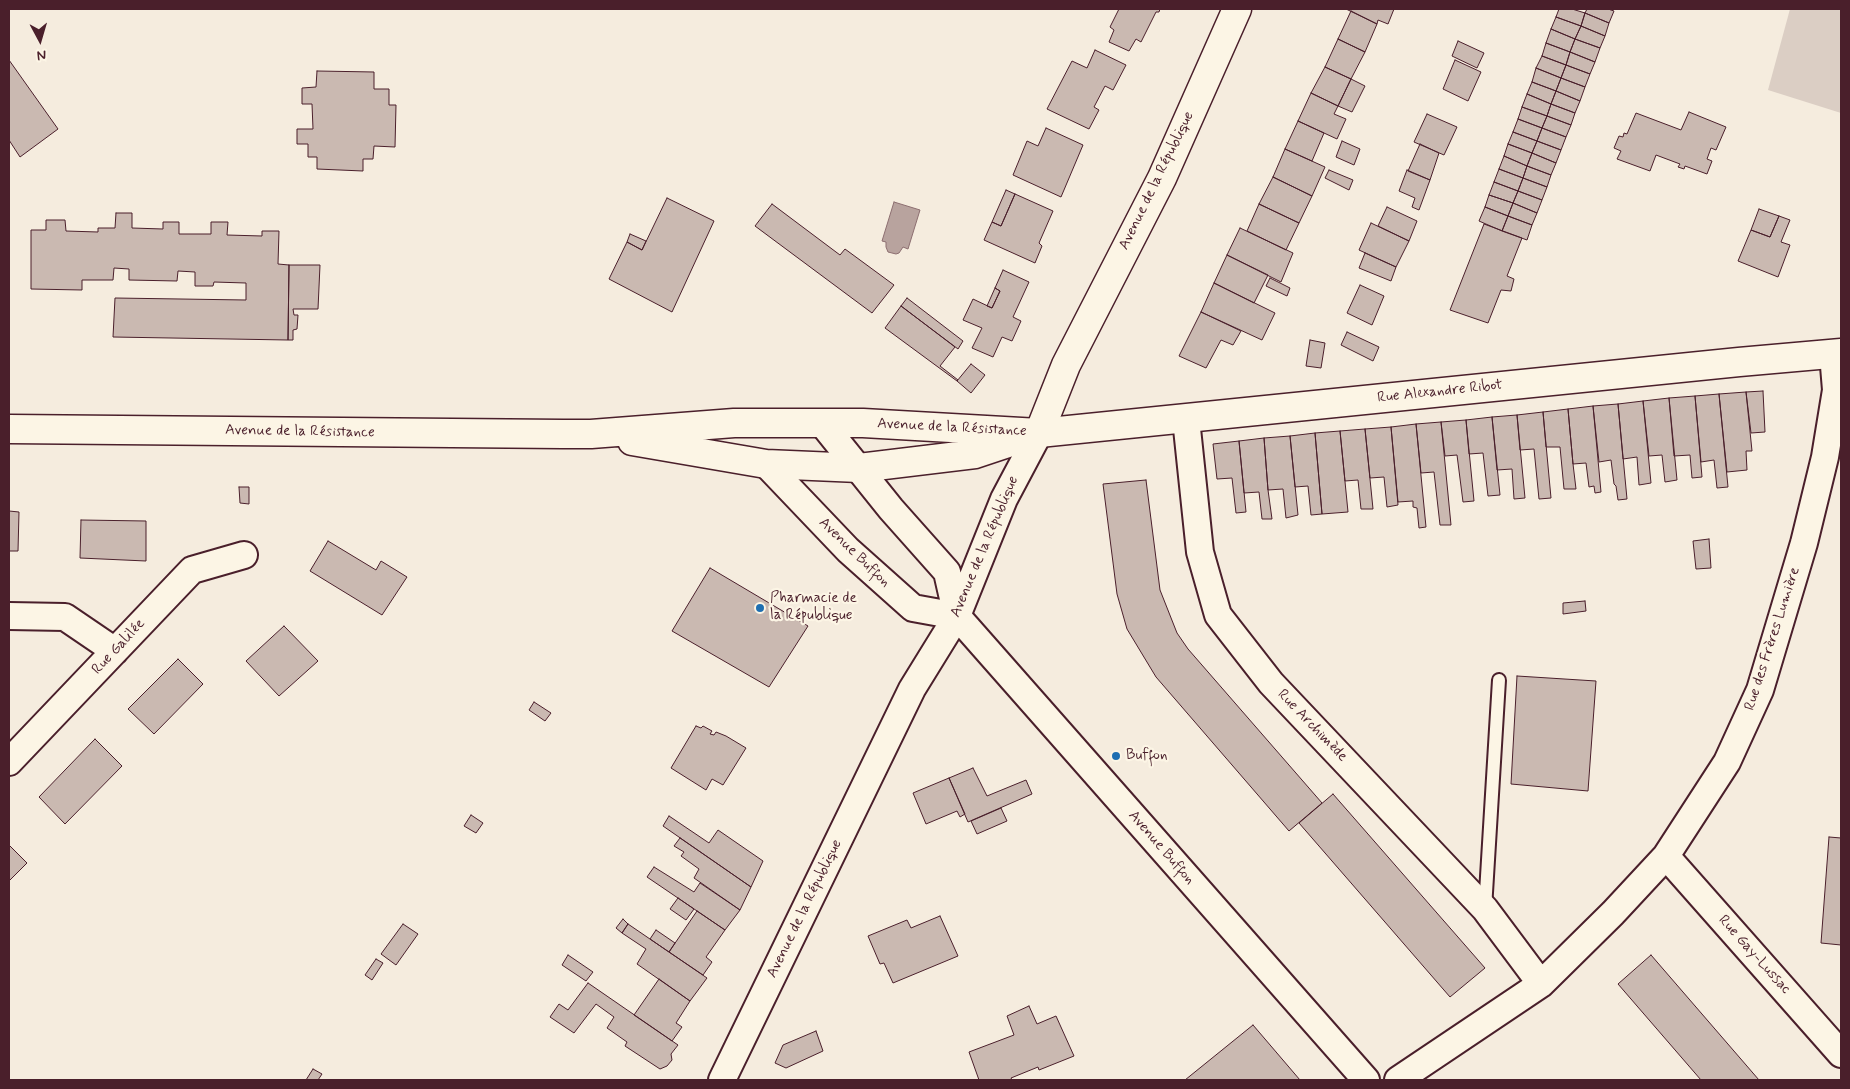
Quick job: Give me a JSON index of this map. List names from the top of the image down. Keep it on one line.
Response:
{"streets":{"main road":["Avenue de la République","Rue Alexandre Ribot","Avenue de la Résistance"],"street":["Avenue Buffon","Rue des Frères Lumière","Rue Galilée","Rue Archimède","Rue Gay-Lussac"]},"crossings":[["Avenue de la République","Rue Alexandre Ribot"],["Avenue de la République","Avenue de la Résistance"],["Avenue de la République","Avenue Buffon"],["Rue Alexandre Ribot","Avenue de la Résistance"],["Rue Alexandre Ribot","Rue des Frères Lumière"],["Rue Alexandre Ribot","Rue Archimède"],["Avenue de la Résistance","Avenue Buffon"],["Rue des Frères Lumière","Rue Archimède"],["Rue des Frères Lumière","Rue Gay-Lussac"]],"places":["Pharmacie de la République","Buffon"],"north":"bottom"}
